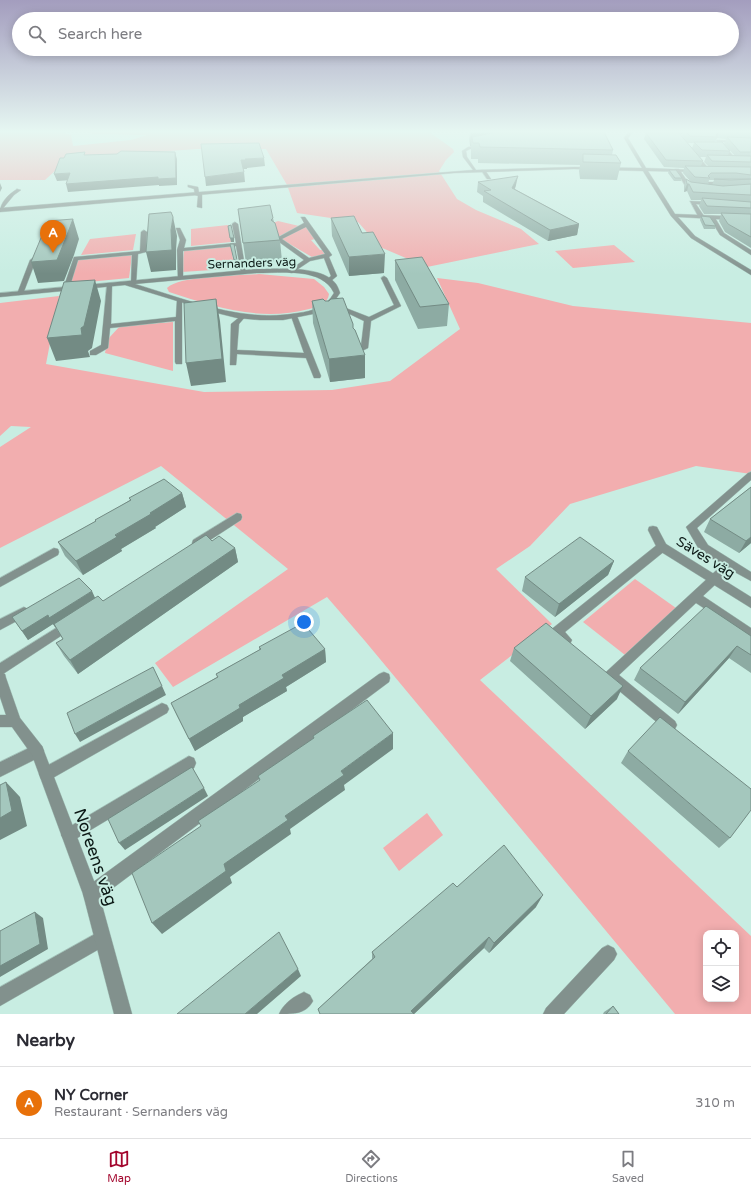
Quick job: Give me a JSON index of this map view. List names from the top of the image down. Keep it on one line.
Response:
{"streets":{"street":["Sernanders väg","Säves väg","Noreens väg"]},"page":{"search":"Search here","pins":"A","heading":"Nearby","list":[{"mark":"A","name":"NY Corner","note":"Restaurant · Sernanders väg","value":"310 m"}],"nav":["Map","Directions","Saved"]}}
